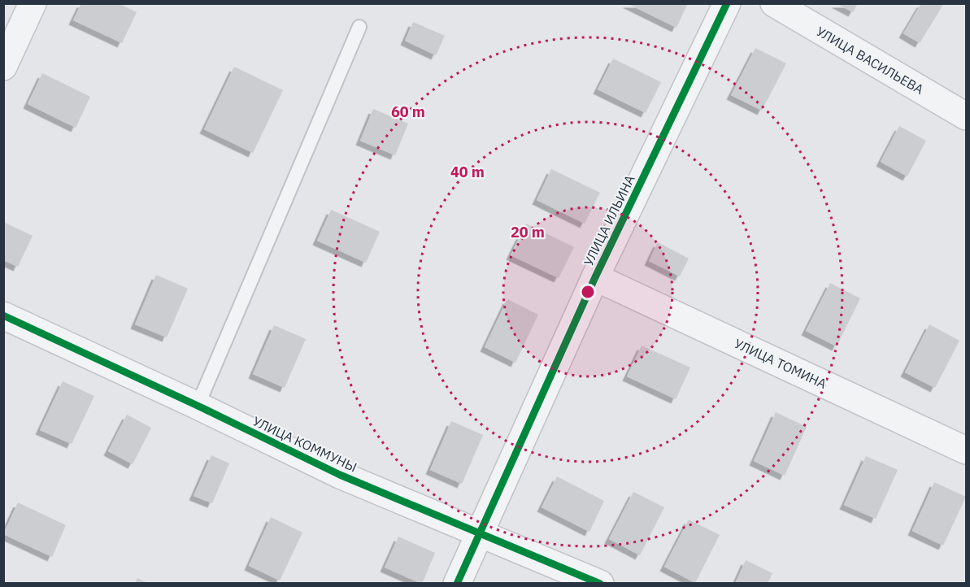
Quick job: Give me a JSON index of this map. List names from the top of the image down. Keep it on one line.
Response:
{"streets":{"street":["УЛИЦА ВАСИЛЬЕВА","УЛИЦА ИЛЬИНА","УЛИЦА ТОМИНА","УЛИЦА КОММУНЫ"]},"crossings":[["УЛИЦА ИЛЬИНА","УЛИЦА ТОМИНА"],["УЛИЦА ИЛЬИНА","УЛИЦА КОММУНЫ"]],"rings":["60 m","40 m","20 m"]}
